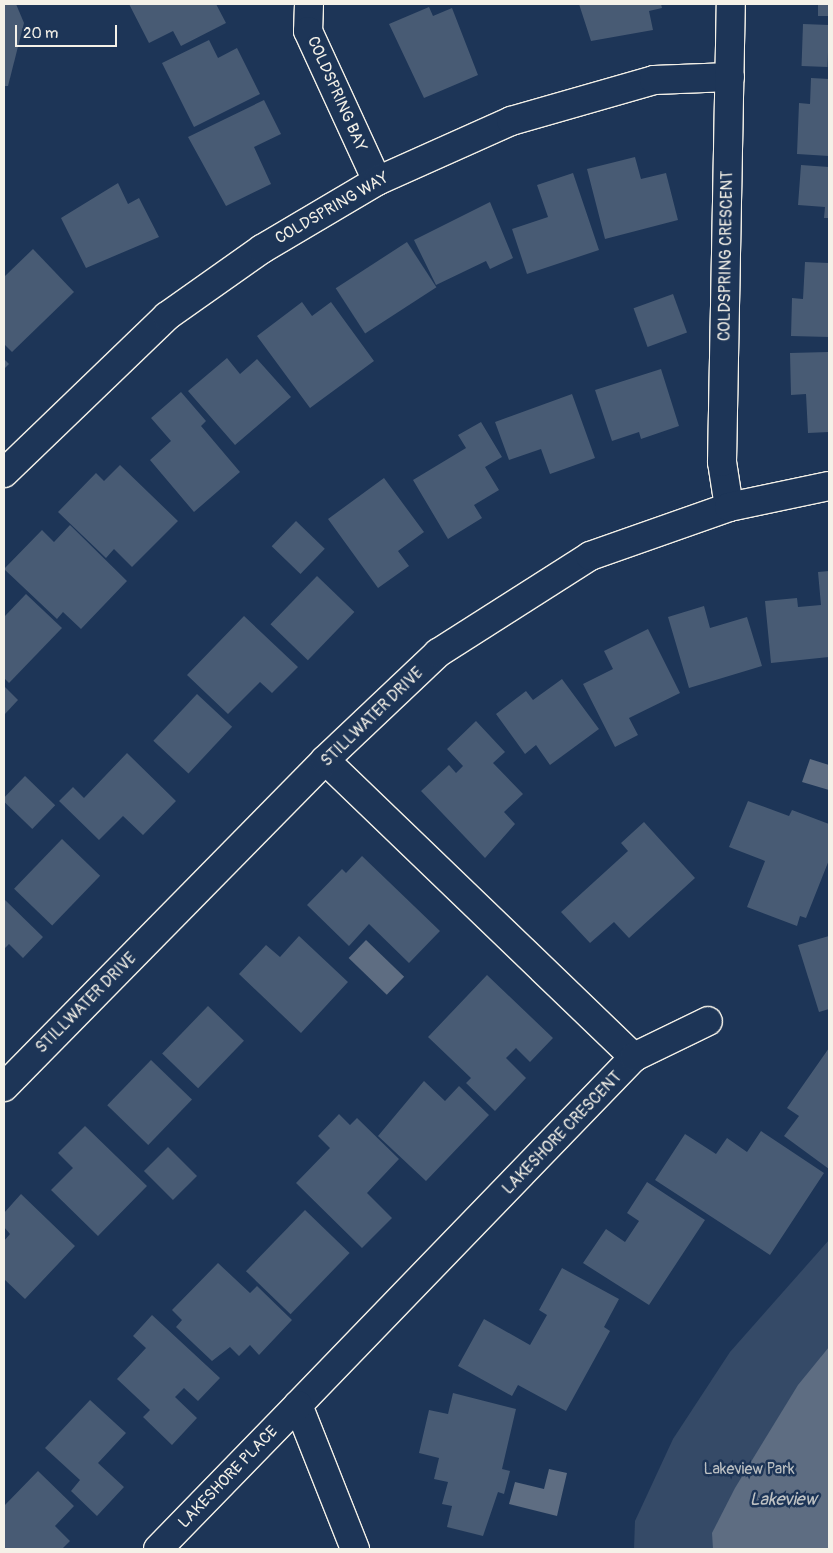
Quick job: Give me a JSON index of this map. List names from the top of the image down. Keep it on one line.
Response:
{"streets":{"street":["COLDSPRING BAY","COLDSPRING WAY","COLDSPRING CRESCENT","STILLWATER DRIVE","LAKESHORE CRESCENT","LAKESHORE PLACE"]},"crossings":[["COLDSPRING BAY","COLDSPRING WAY"],["COLDSPRING WAY","COLDSPRING CRESCENT"],["COLDSPRING CRESCENT","STILLWATER DRIVE"],["STILLWATER DRIVE","LAKESHORE CRESCENT"],["LAKESHORE CRESCENT","LAKESHORE PLACE"]],"water":["Lakeview"],"parks":["Lakeview Park"],"scale_bar":"20 m"}
